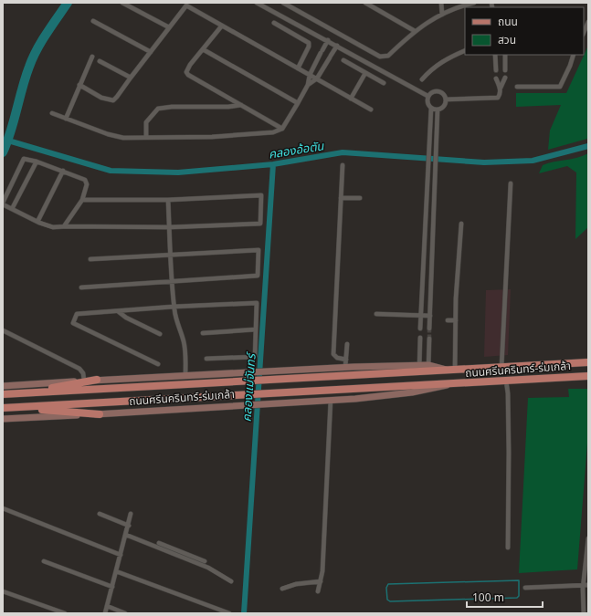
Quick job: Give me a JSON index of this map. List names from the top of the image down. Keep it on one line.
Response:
{"streets":{"main road":["ถนนศรีนครินทร์-ร่มเกล้า"]},"water":["คลองอ้อตัน","คลองแม่จันทร์"],"legend":["ถนน","สวน"],"scale_bar":"100 m"}
